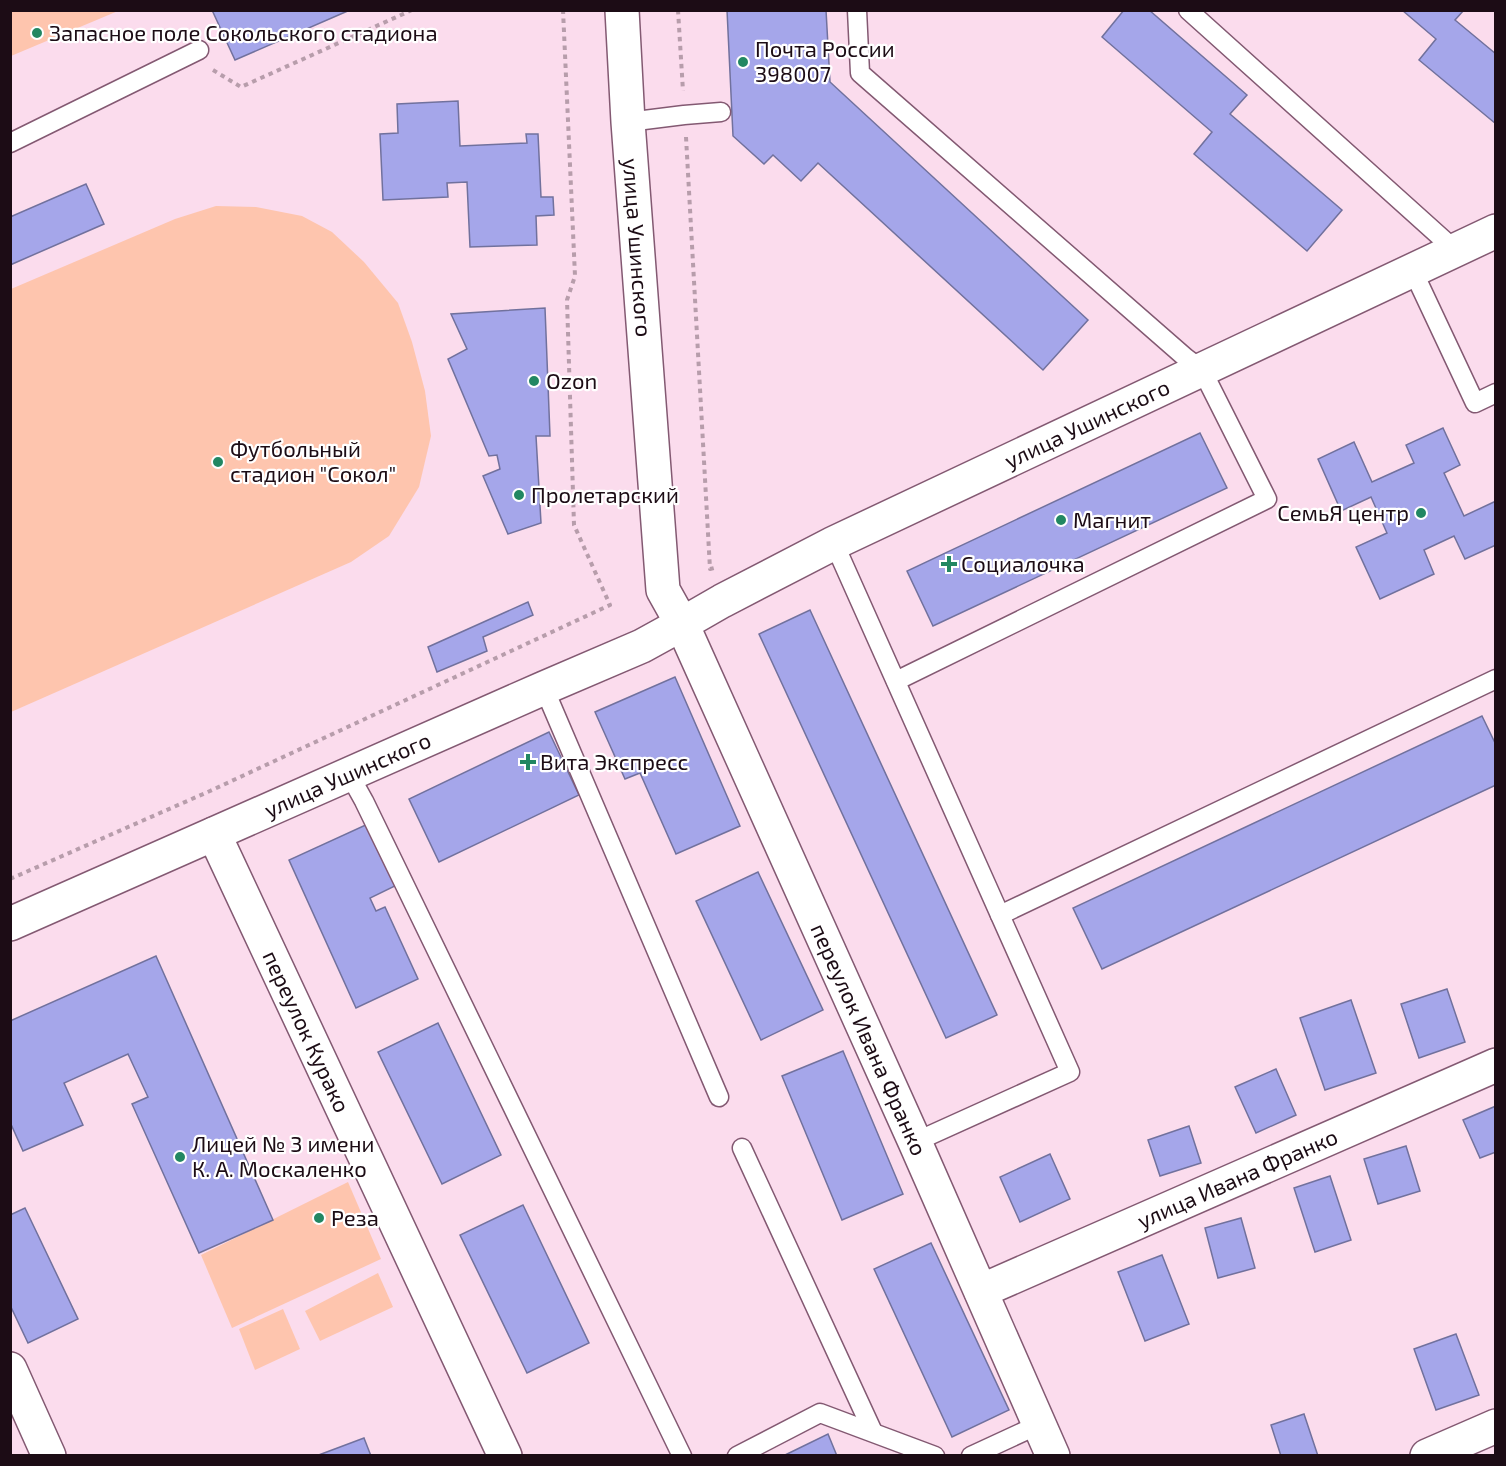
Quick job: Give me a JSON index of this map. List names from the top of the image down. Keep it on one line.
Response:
{"streets":{"street":["улица Ушинского","переулок Курако","переулок Ивана Франко","улица Ивана Франко"]},"crossings":[["улица Ушинского","переулок Курако"],["улица Ушинского","переулок Ивана Франко"],["переулок Ивана Франко","улица Ивана Франко"]],"places":{"other":["Запасное поле Сокольского стадиона","Почта России 398007","Ozon","Футбольный стадион \"Сокол\"","Пролетарский","СемьЯ центр","Магнит","Лицей № 3 имени К. А. Москаленко","Реза"],"health":["Социалочка","Вита Экспресс"]}}
